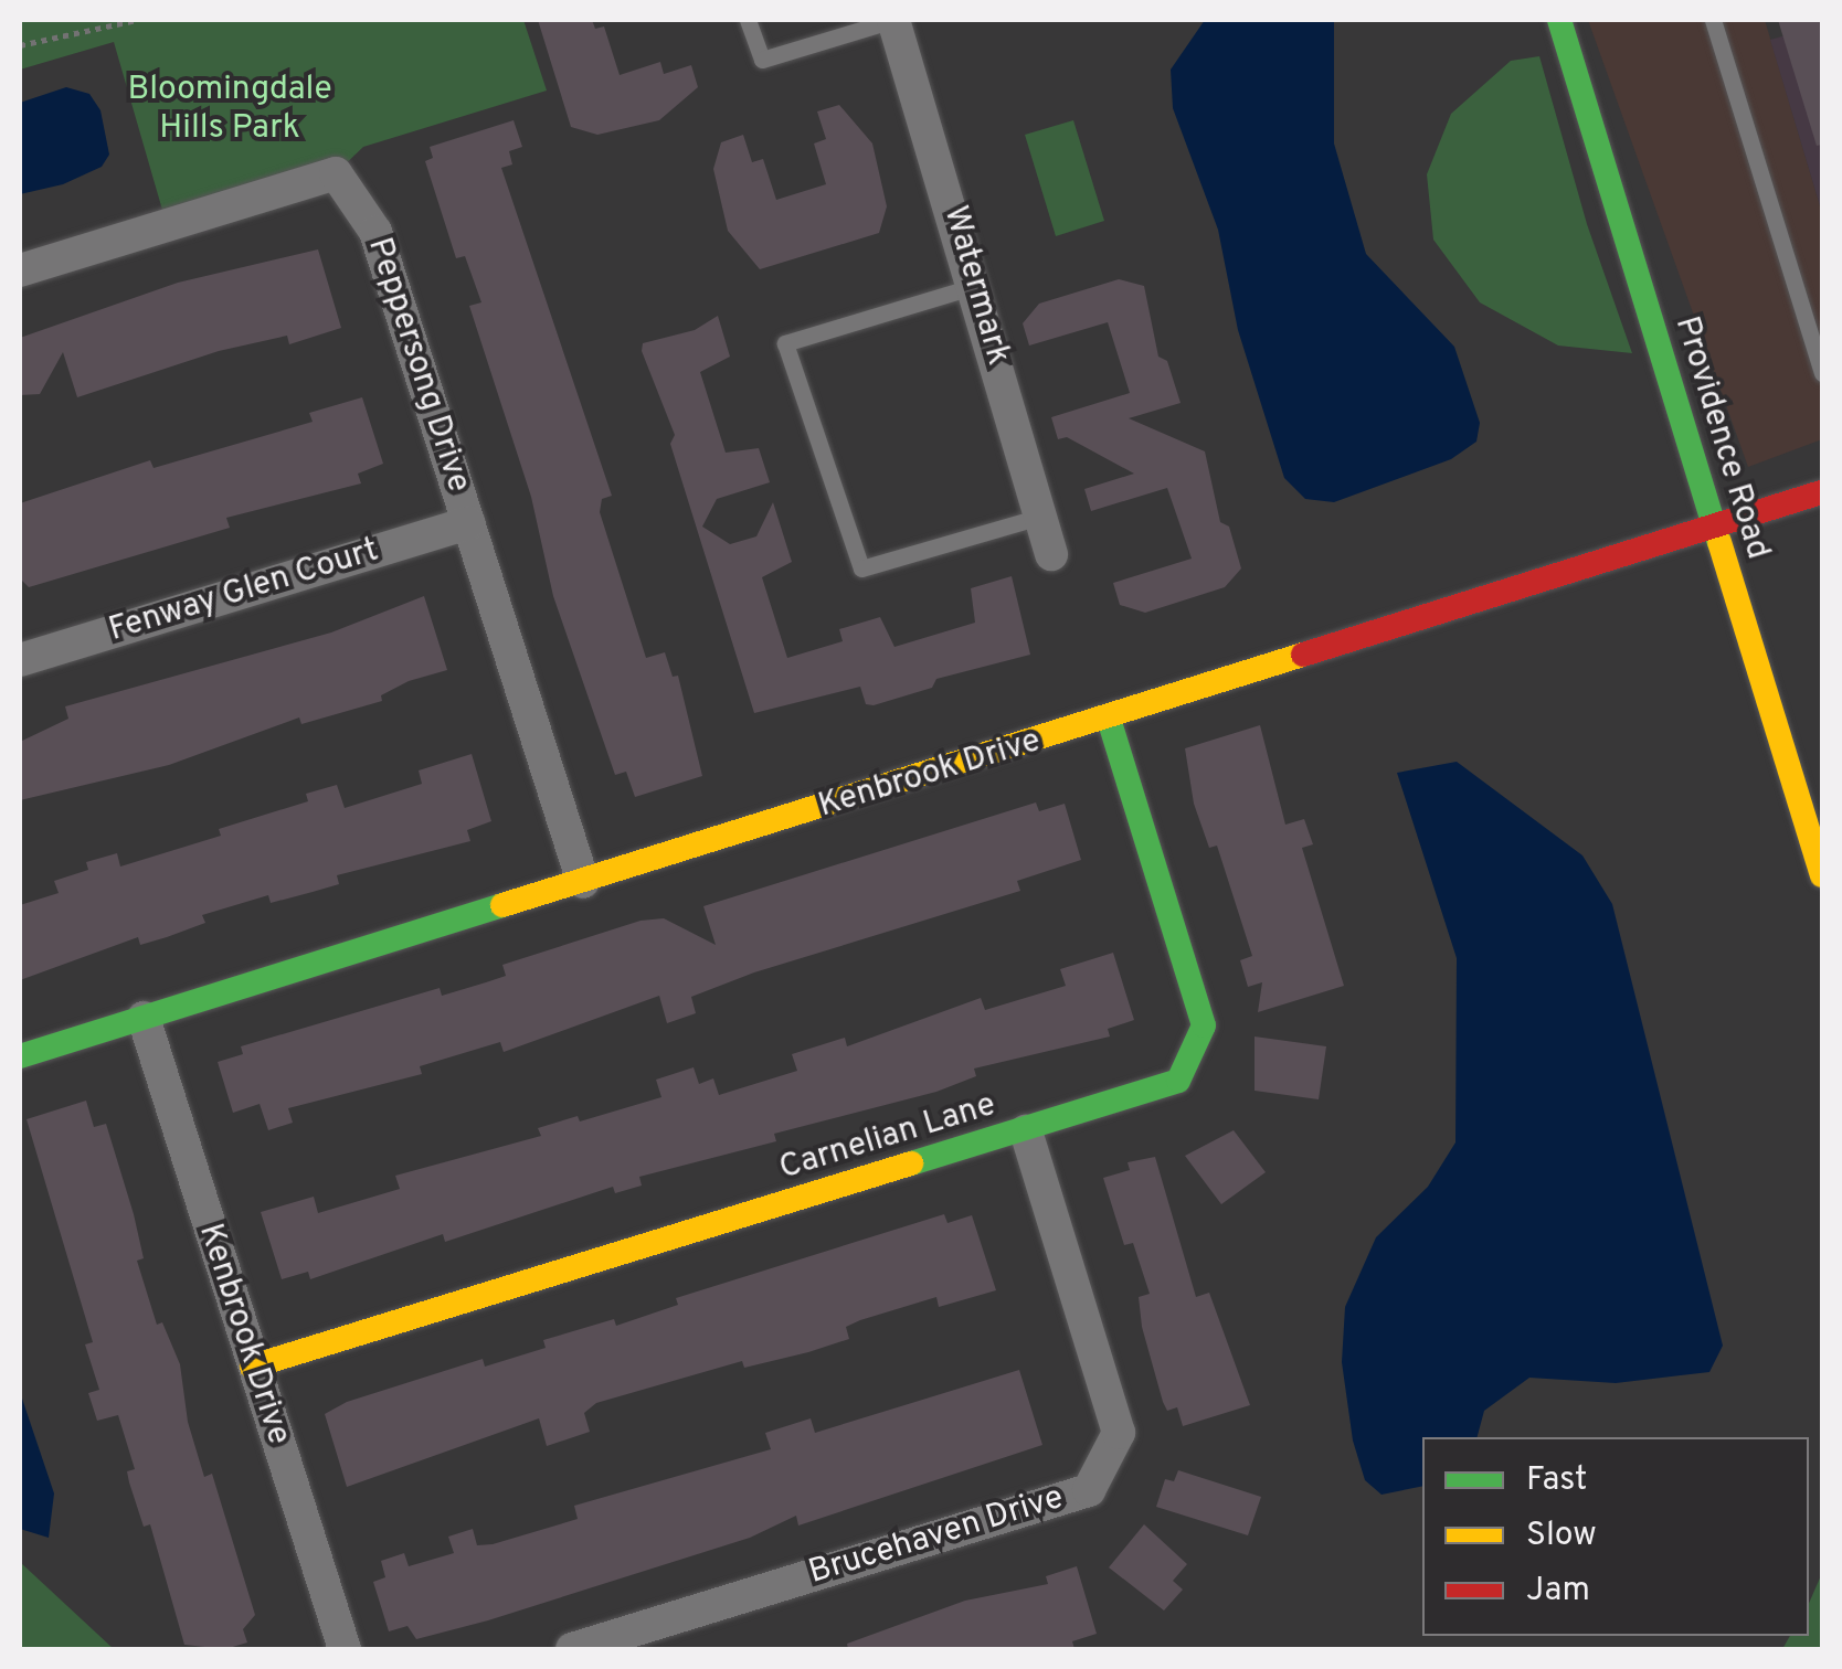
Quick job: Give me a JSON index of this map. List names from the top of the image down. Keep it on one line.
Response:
{"streets":{"street":["Watermark","Peppersong Drive","Providence Road","Fenway Glen Court","Kenbrook Drive","Carnelian Lane","Brucehaven Drive"]},"crossings":[["Peppersong Drive","Fenway Glen Court"],["Peppersong Drive","Kenbrook Drive"],["Providence Road","Kenbrook Drive"],["Kenbrook Drive","Carnelian Lane"],["Carnelian Lane","Brucehaven Drive"]],"parks":["Bloomingdale Hills Park"],"legend":["Fast","Slow","Jam"]}
